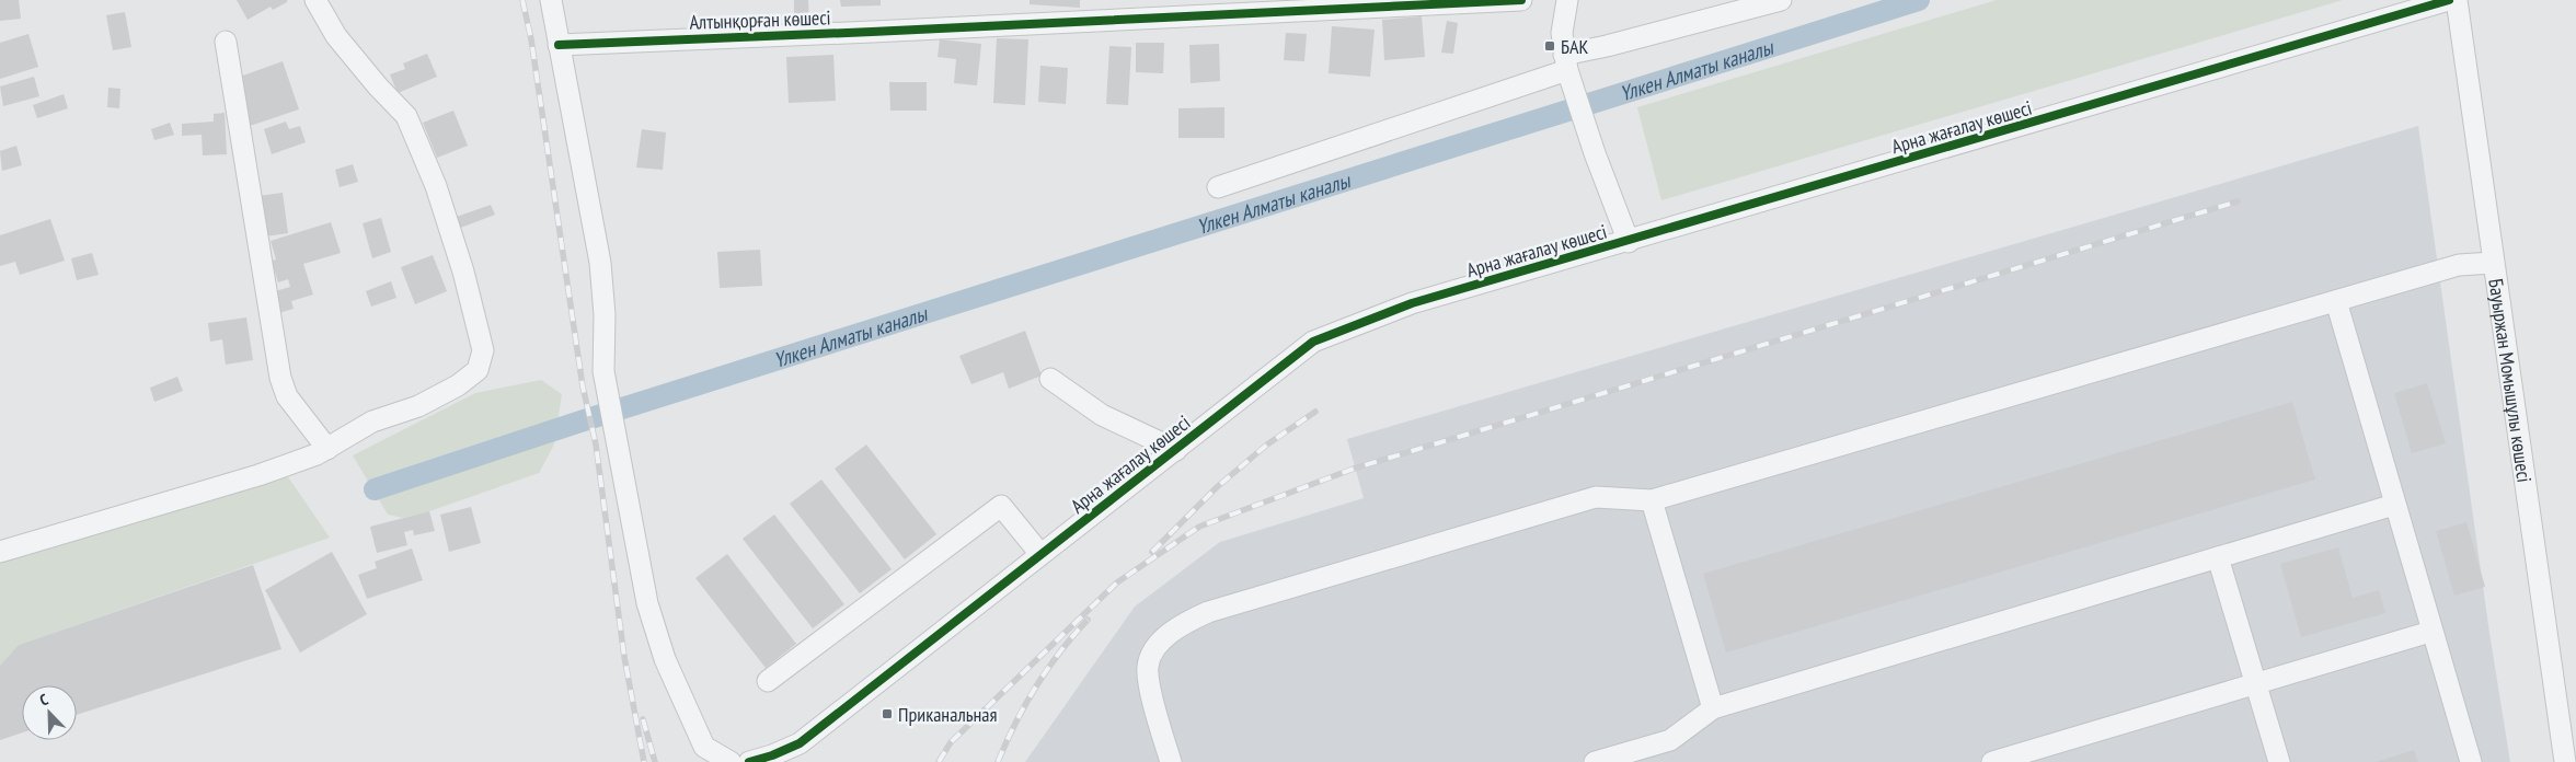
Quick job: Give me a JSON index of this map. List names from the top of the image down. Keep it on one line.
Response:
{"streets":{"street":["Алтынқорған көшесі","Арна жағалау көшесі","Бауыржан Момышұлы көшесі"]},"water":["Үлкен Алматы каналы"],"places":{"transit":["БАК","Приканальная"]},"north":"top left"}
